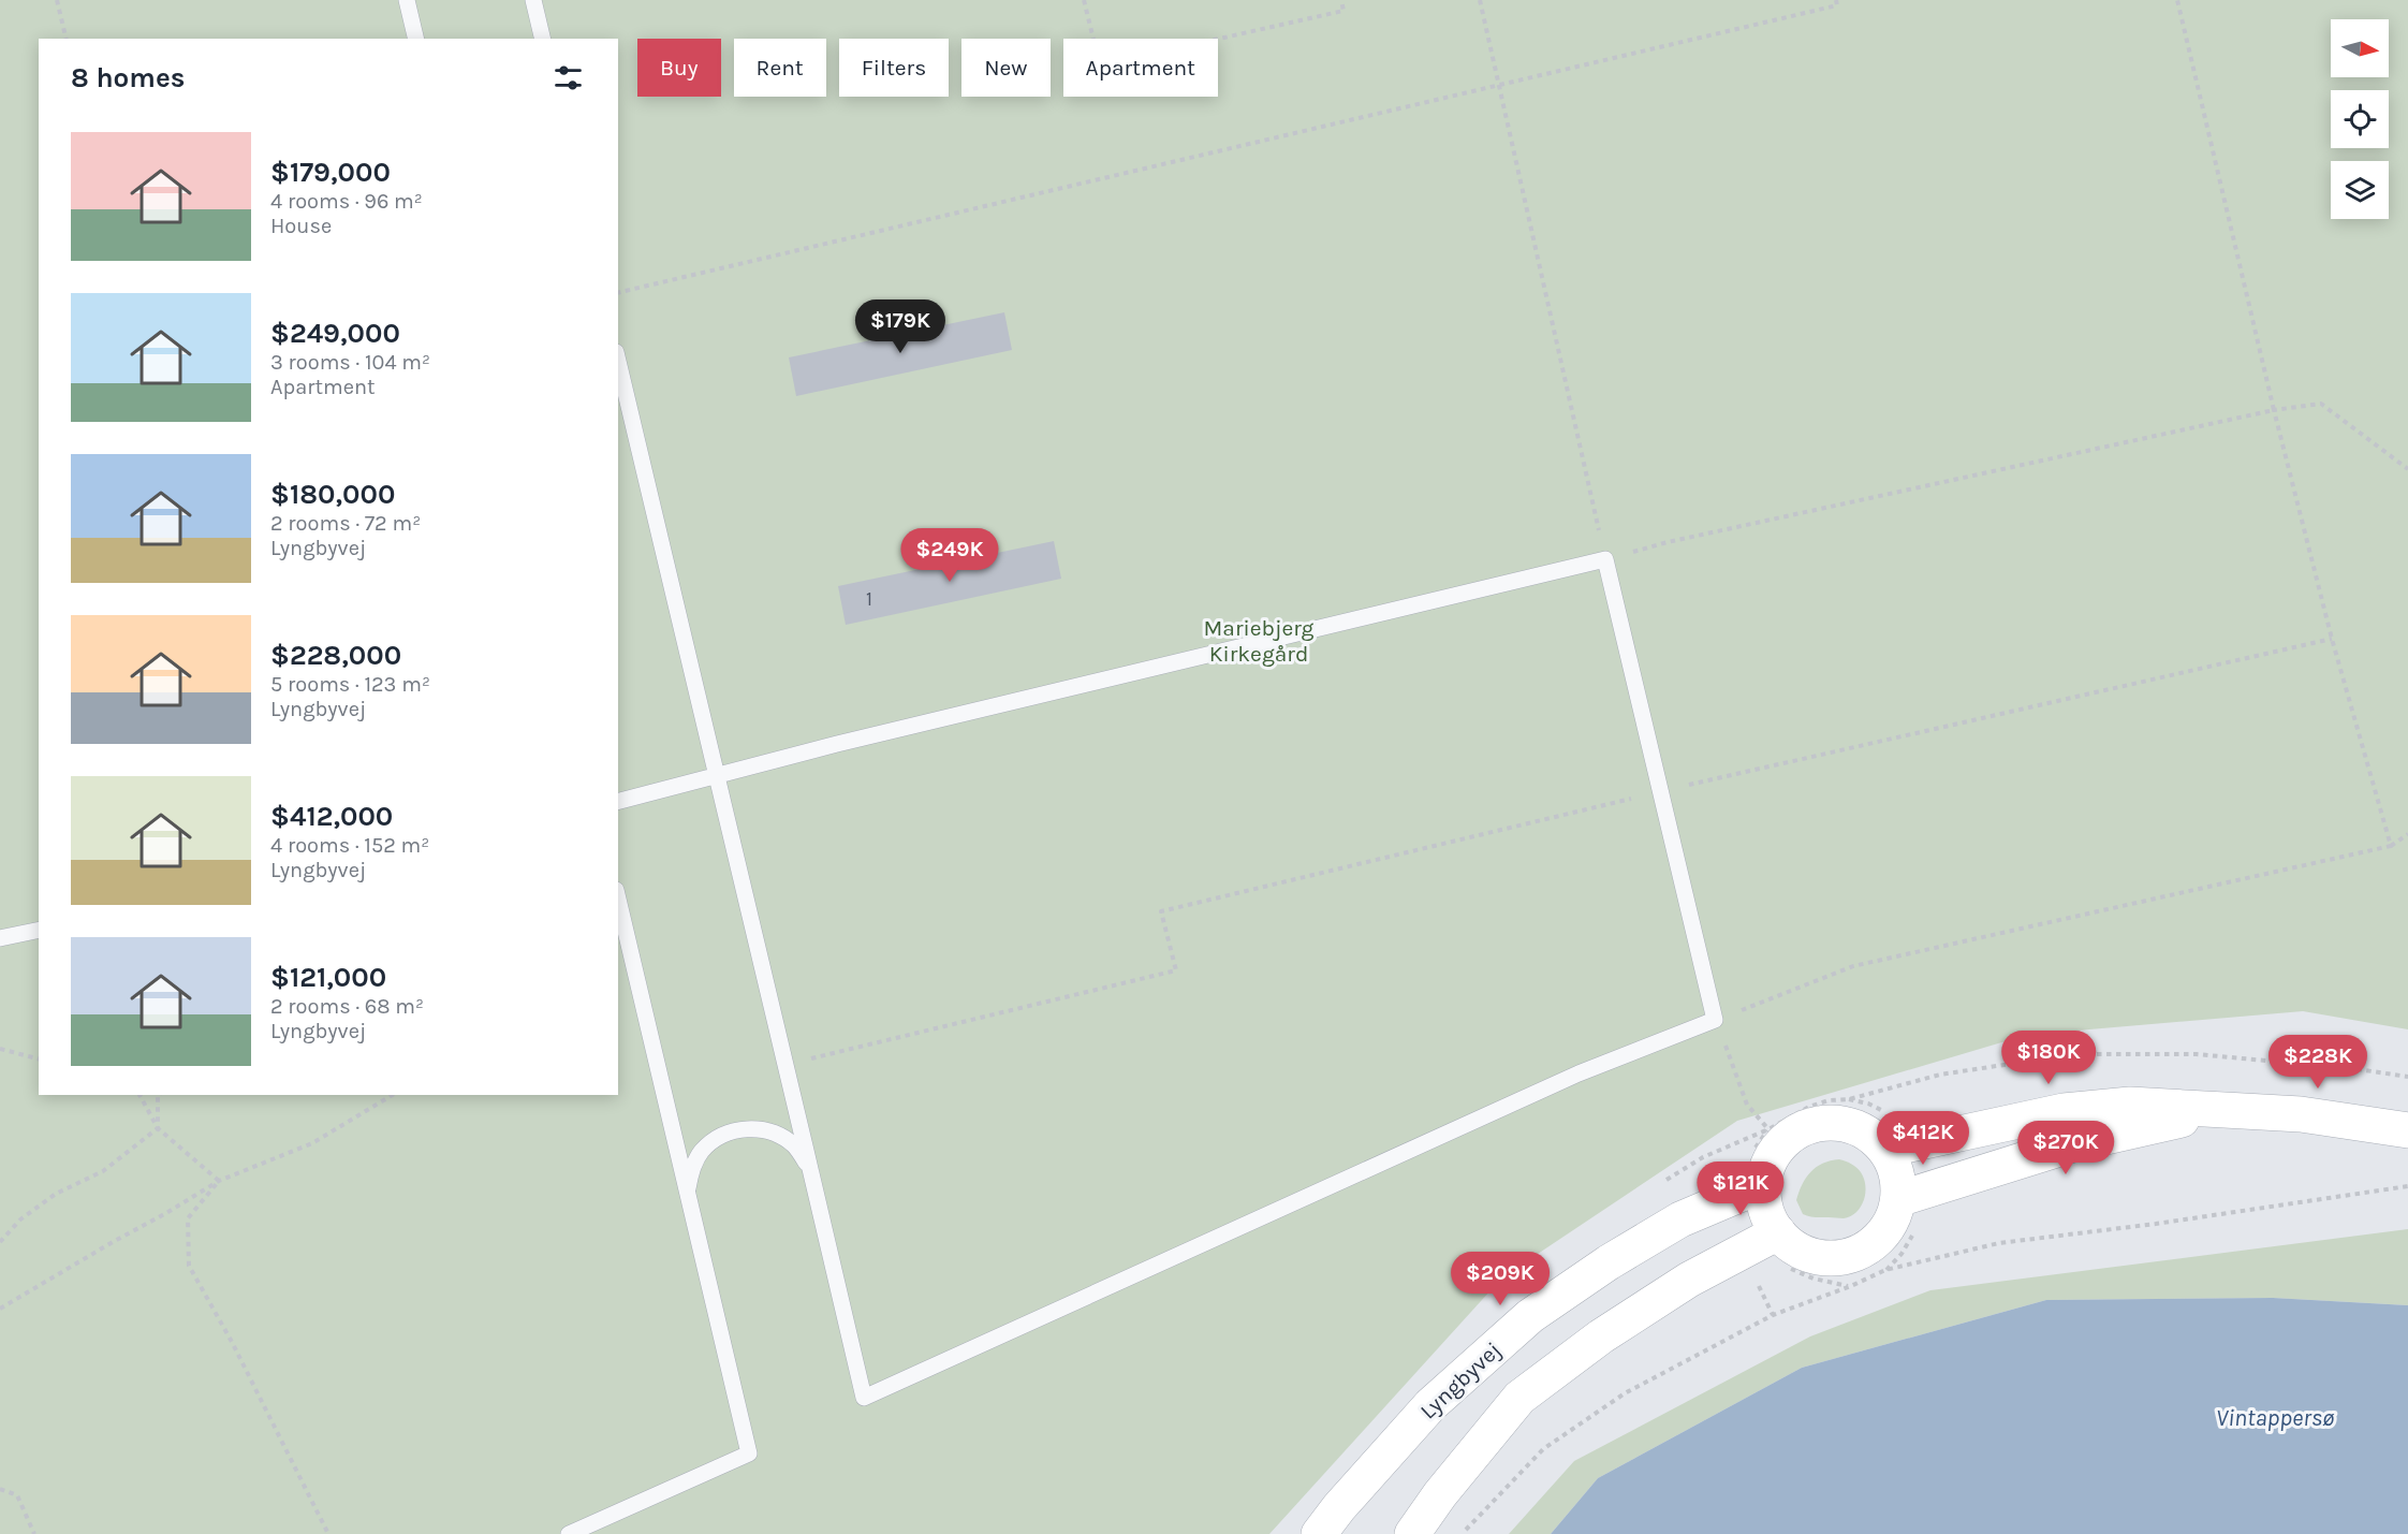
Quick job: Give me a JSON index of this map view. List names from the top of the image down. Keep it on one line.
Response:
{"streets":{"street":["Lyngbyvej"]},"water":["Vintappersø"],"parks":["Mariebjerg Kirkegård"],"house_numbers":["1"],"north":"right","page":{"chip":["Buy","Rent","Filters","New","Apartment"],"heading":"8 homes","list":[{"name":"$179,000","note":"4 rooms · 96 m² · House"},{"name":"$249,000","note":"3 rooms · 104 m² · Apartment"},{"name":"$180,000","note":"2 rooms · 72 m² · Lyngbyvej"},{"name":"$228,000","note":"5 rooms · 123 m² · Lyngbyvej"},{"name":"$412,000","note":"4 rooms · 152 m² · Lyngbyvej"},{"name":"$121,000","note":"2 rooms · 68 m² · Lyngbyvej"}],"price":["$179K","$249K","$180K","$228K","$412K","$270K","$121K","$209K"]}}
